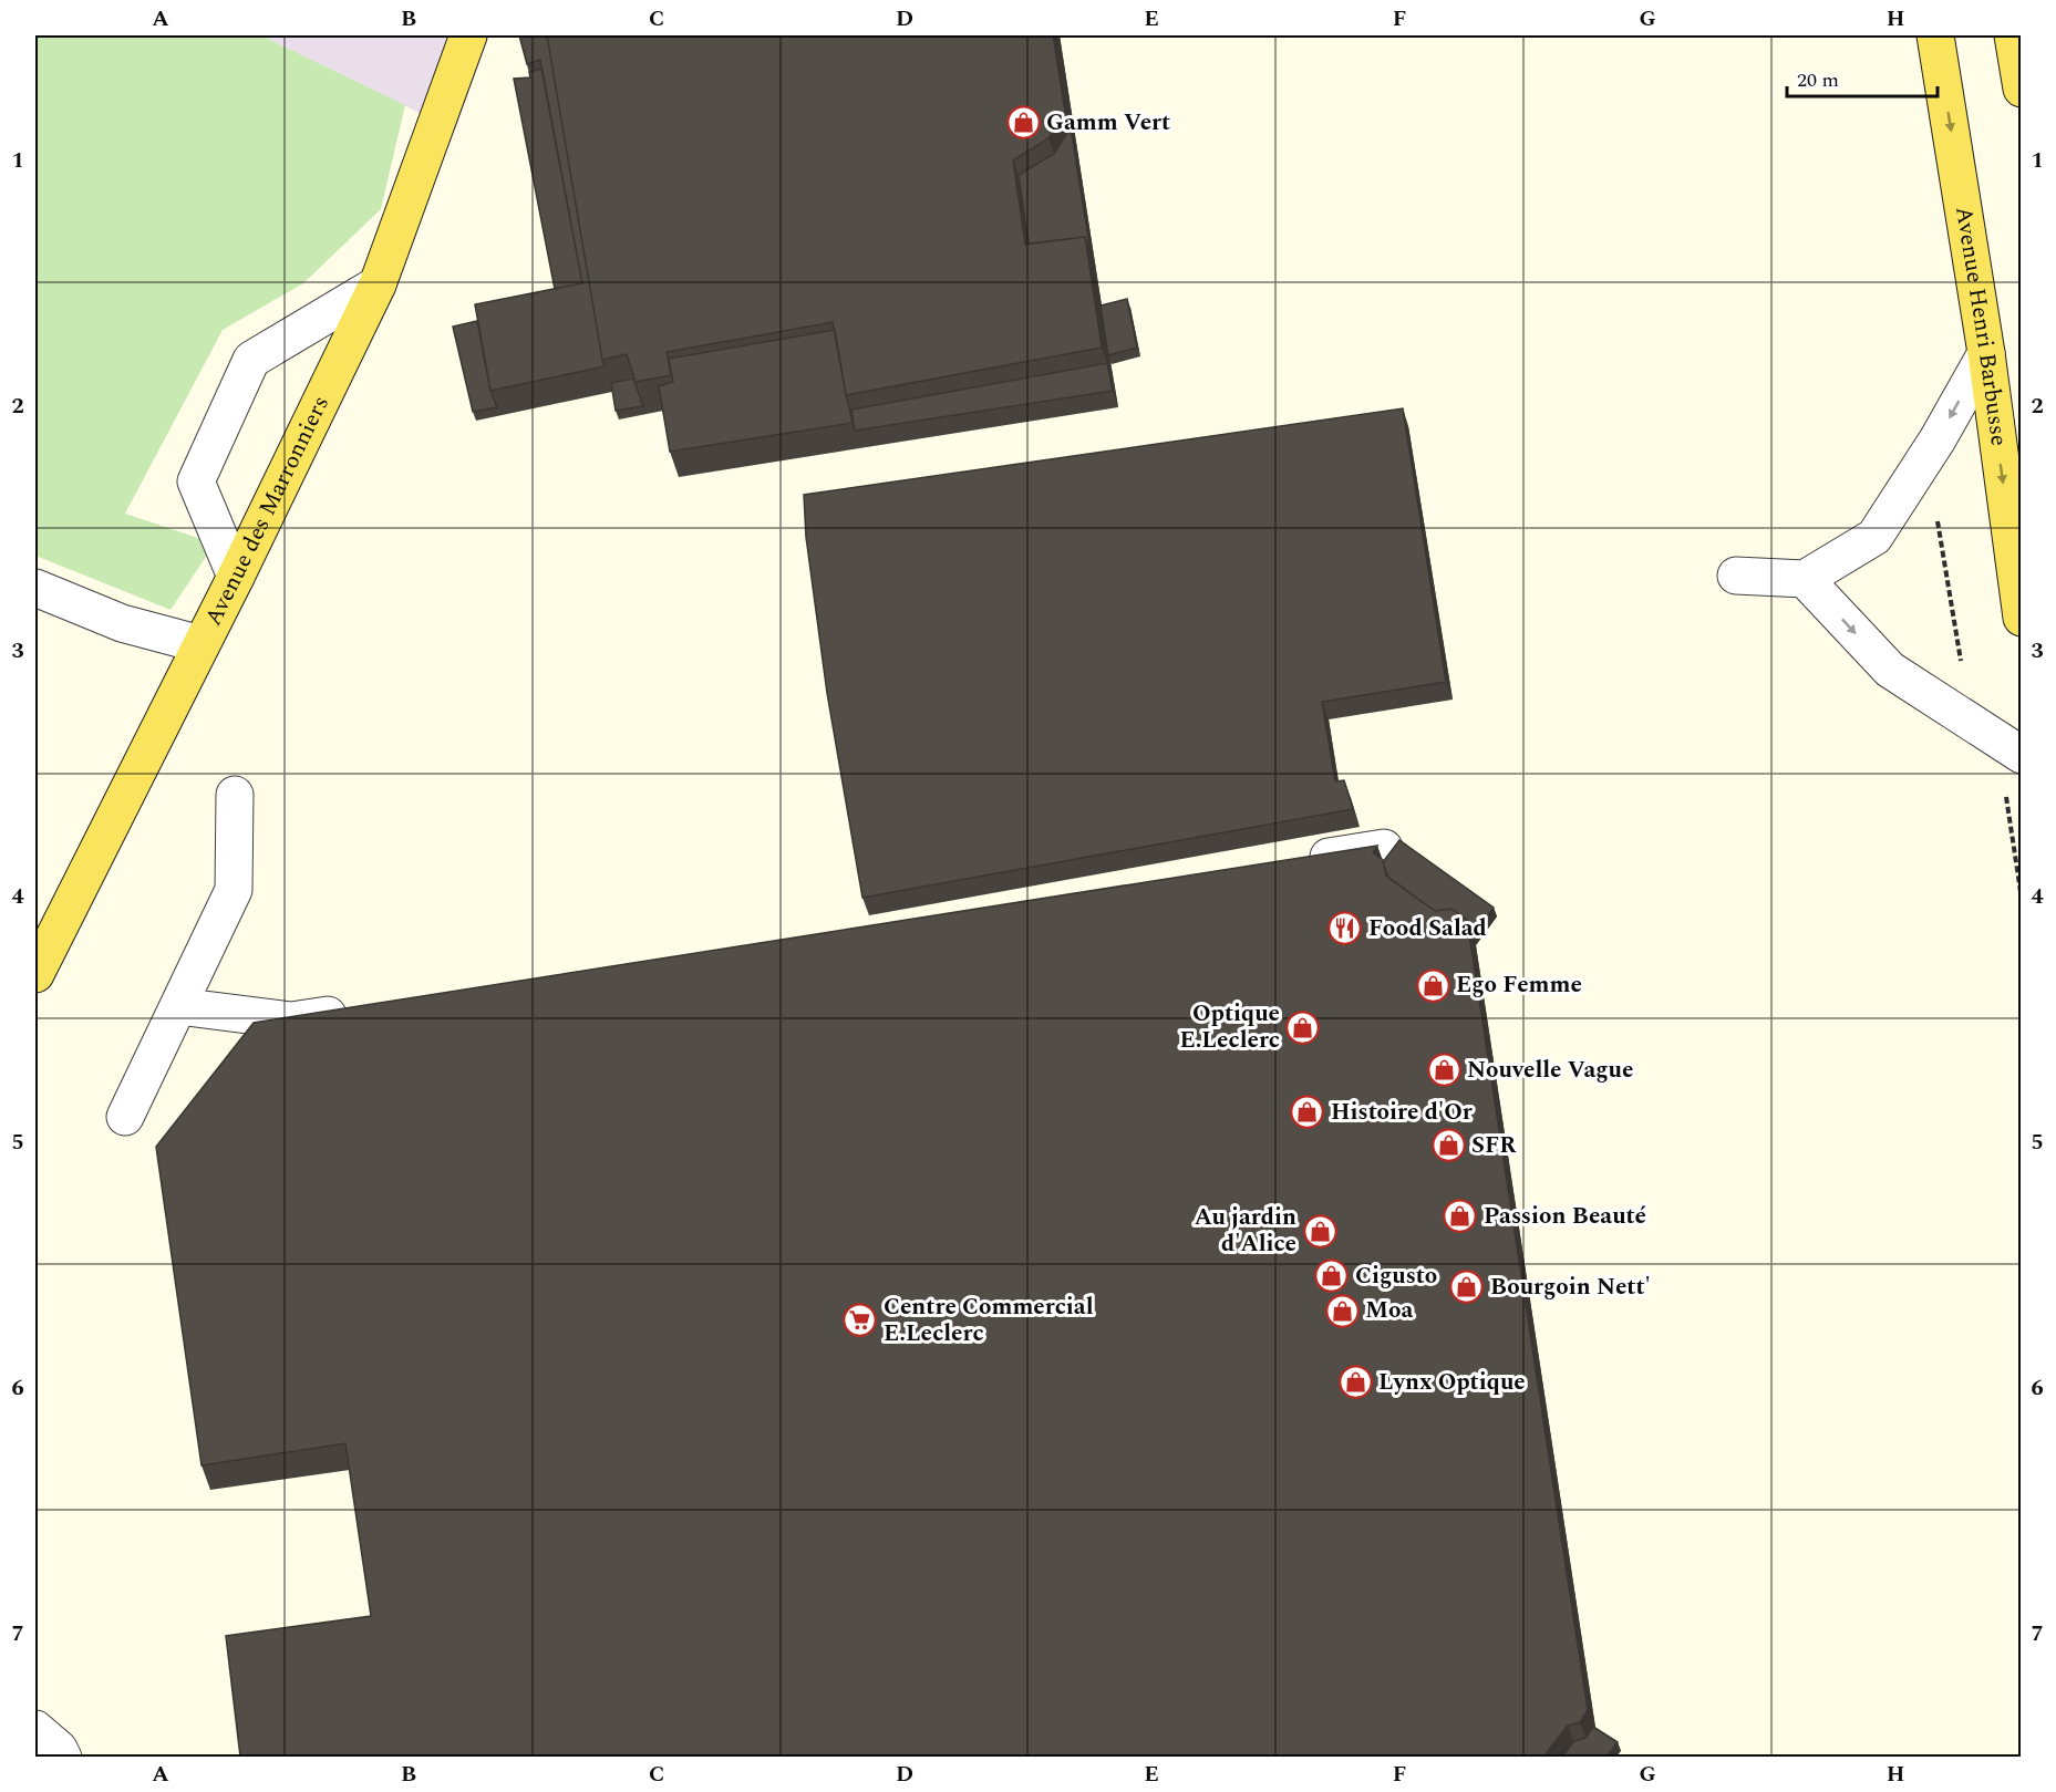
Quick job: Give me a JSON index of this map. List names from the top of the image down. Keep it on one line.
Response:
{"streets":{"main road":["Avenue Henri Barbusse","Avenue des Marronniers"]},"one_way":["Avenue Henri Barbusse"],"places":{"shop":["Gamm Vert","Ego Femme","Optique E.Leclerc","Nouvelle Vague","Histoire d'Or","SFR","Passion Beauté","Au jardin d'Alice","Cigusto","Bourgoin Nett'","Moa","Lynx Optique"],"restaurant":["Food Salad"],"supermarket":["Centre Commercial E.Leclerc"]},"scale_bar":"20 m","grid":{"columns":["A","B","C","D","E","F","G","H"],"rows":["1","2","3","4","5","6","7"]}}
